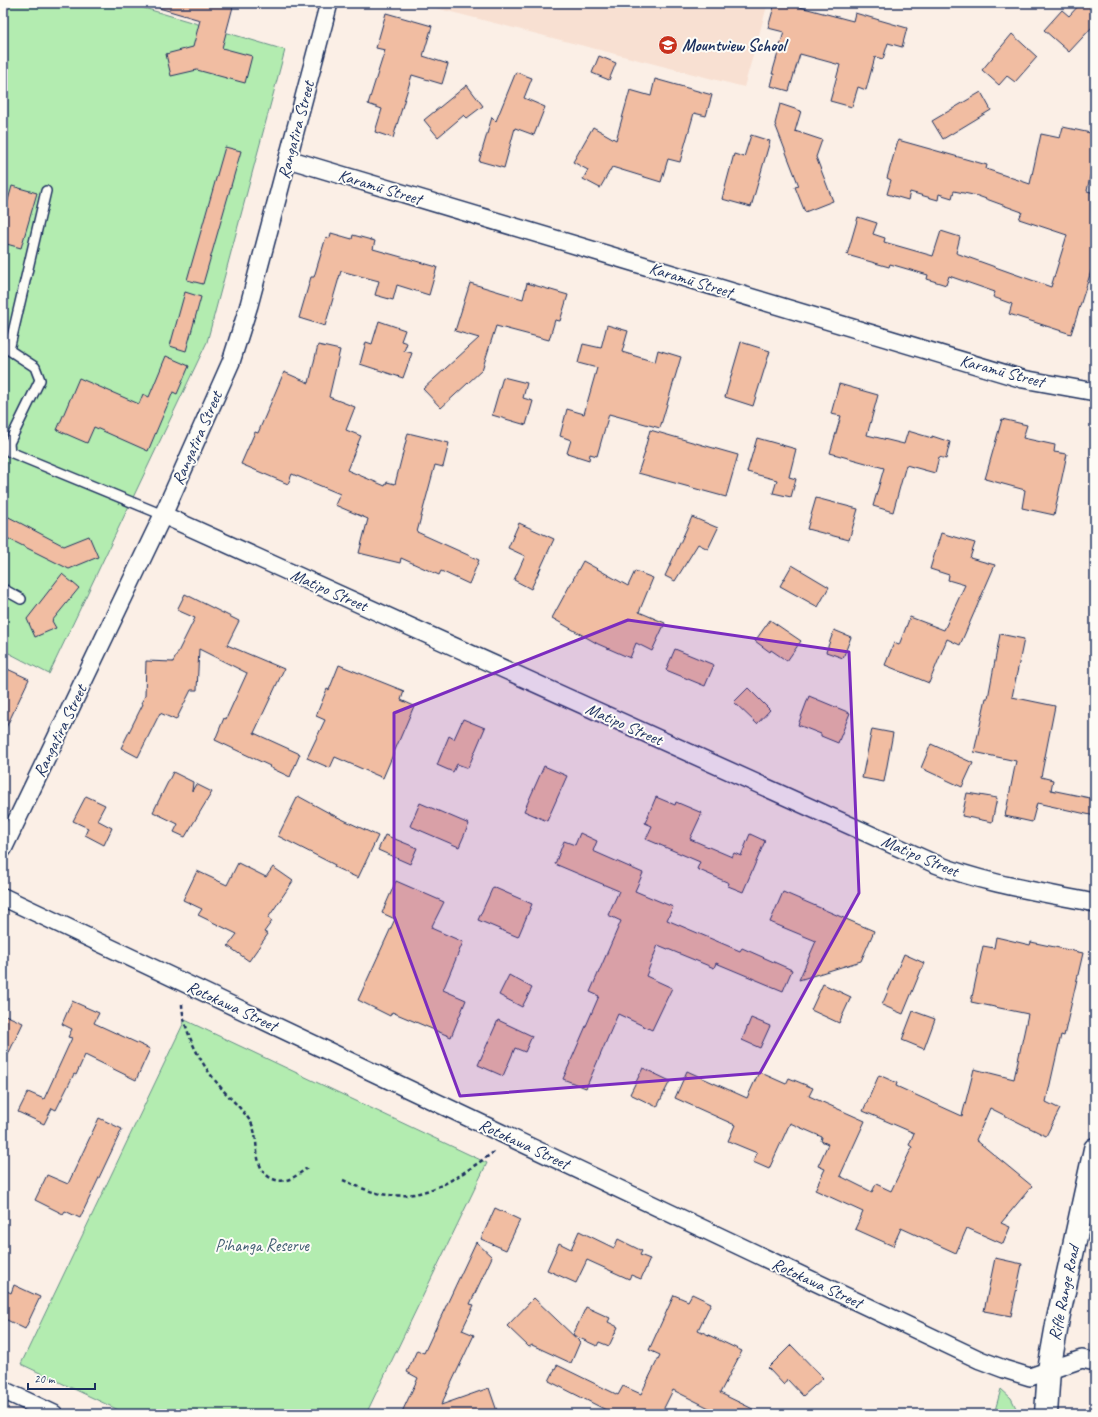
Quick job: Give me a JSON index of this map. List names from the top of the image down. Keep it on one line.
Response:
{"streets":{"street":["Rangatira Street","Karamū Street","Matipo Street","Rotokawa Street","Rifle Range Road"]},"crossings":[["Rangatira Street","Karamū Street"],["Rangatira Street","Matipo Street"],["Rotokawa Street","Rifle Range Road"]],"parks":["Pihanga Reserve"],"places":{"school or university":["Mountview School"]},"scale_bar":"20 m"}
